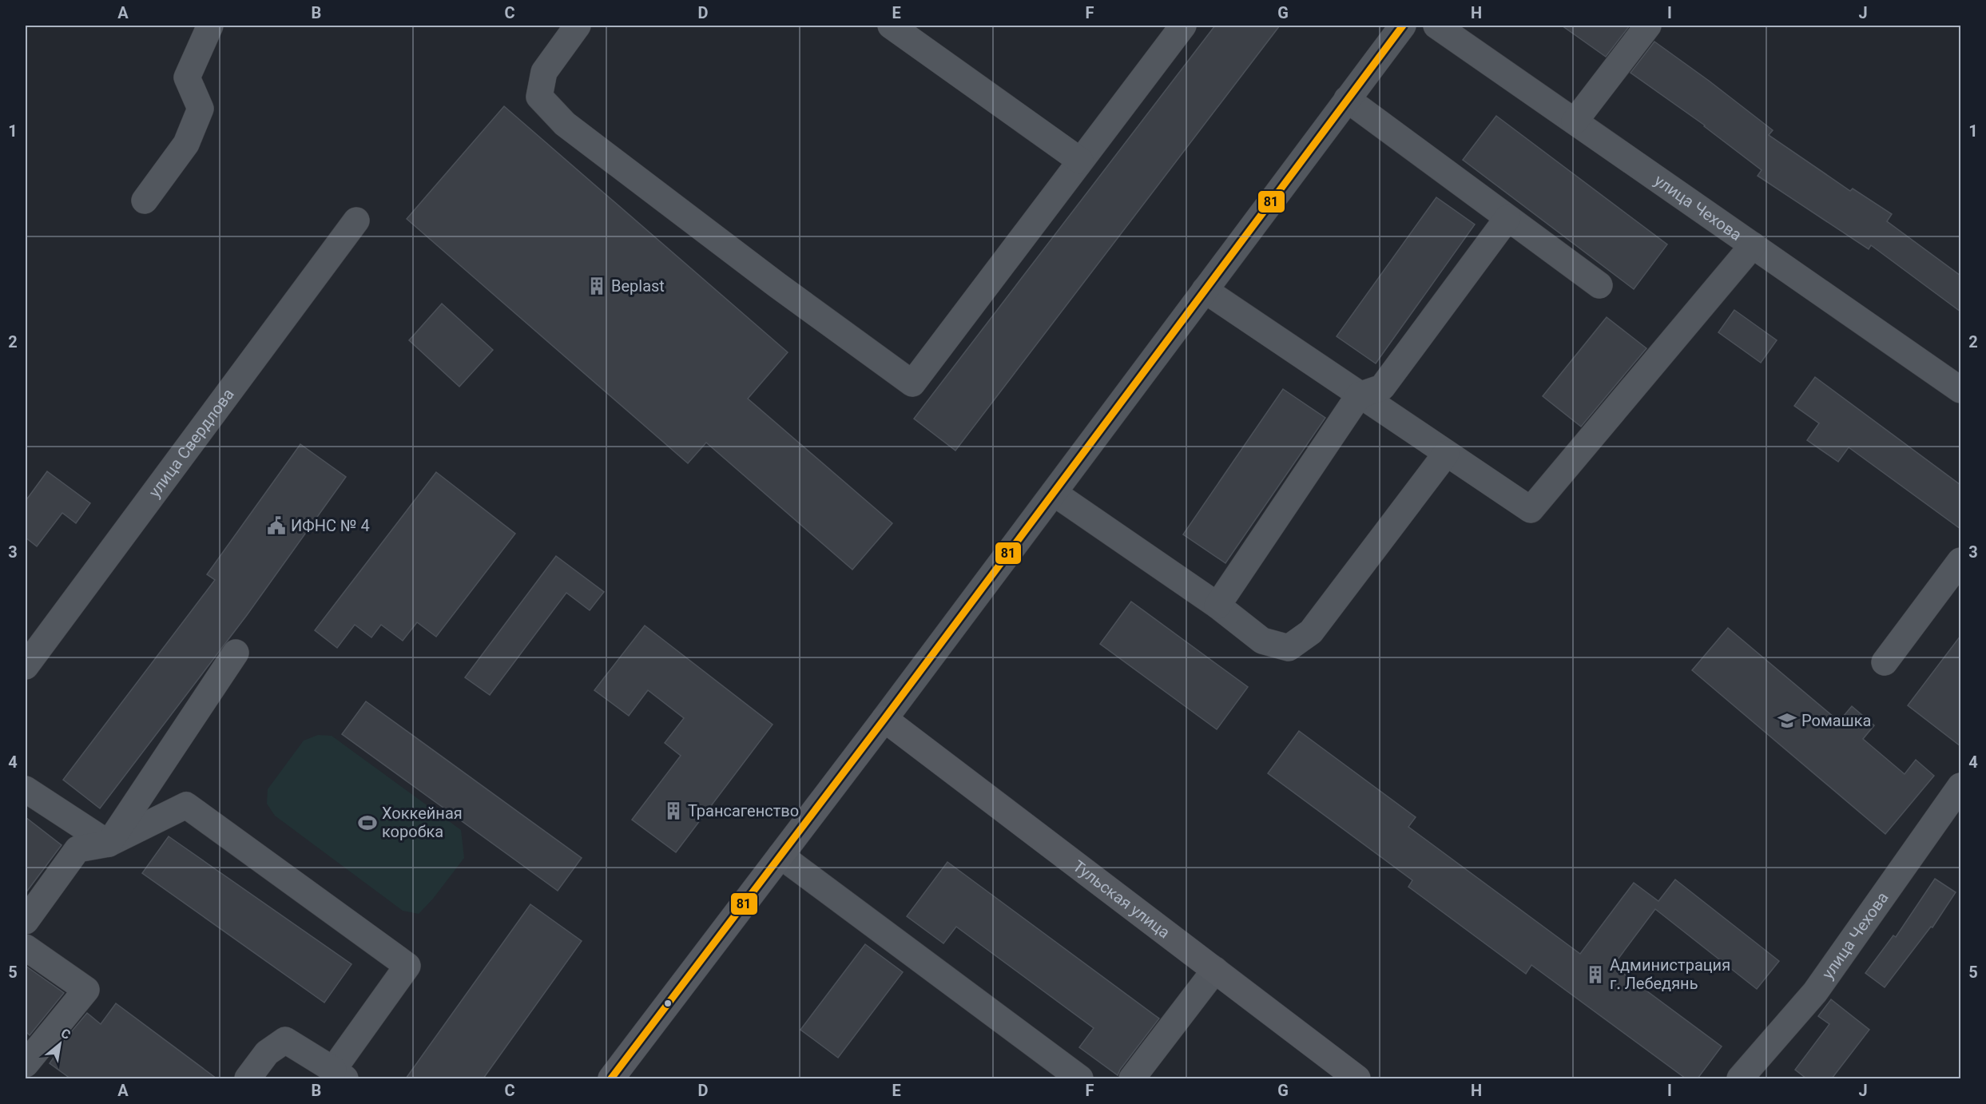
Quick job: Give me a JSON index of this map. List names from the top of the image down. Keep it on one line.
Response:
{"streets":{"main road":["Тульская улица"],"street":["улица Чехова","улица Свердлова"]},"places":{"building":["Beplast","Трансагенство","Администрация г. Лебедянь"],"public building":["ИФНС № 4"],"school or university":["Ромашка"],"sports":["Хоккейная коробка"]},"lines":["transit line 81"],"north":"top right","grid":{"columns":["A","B","C","D","E","F","G","H","I","J"],"rows":["1","2","3","4","5"]}}
